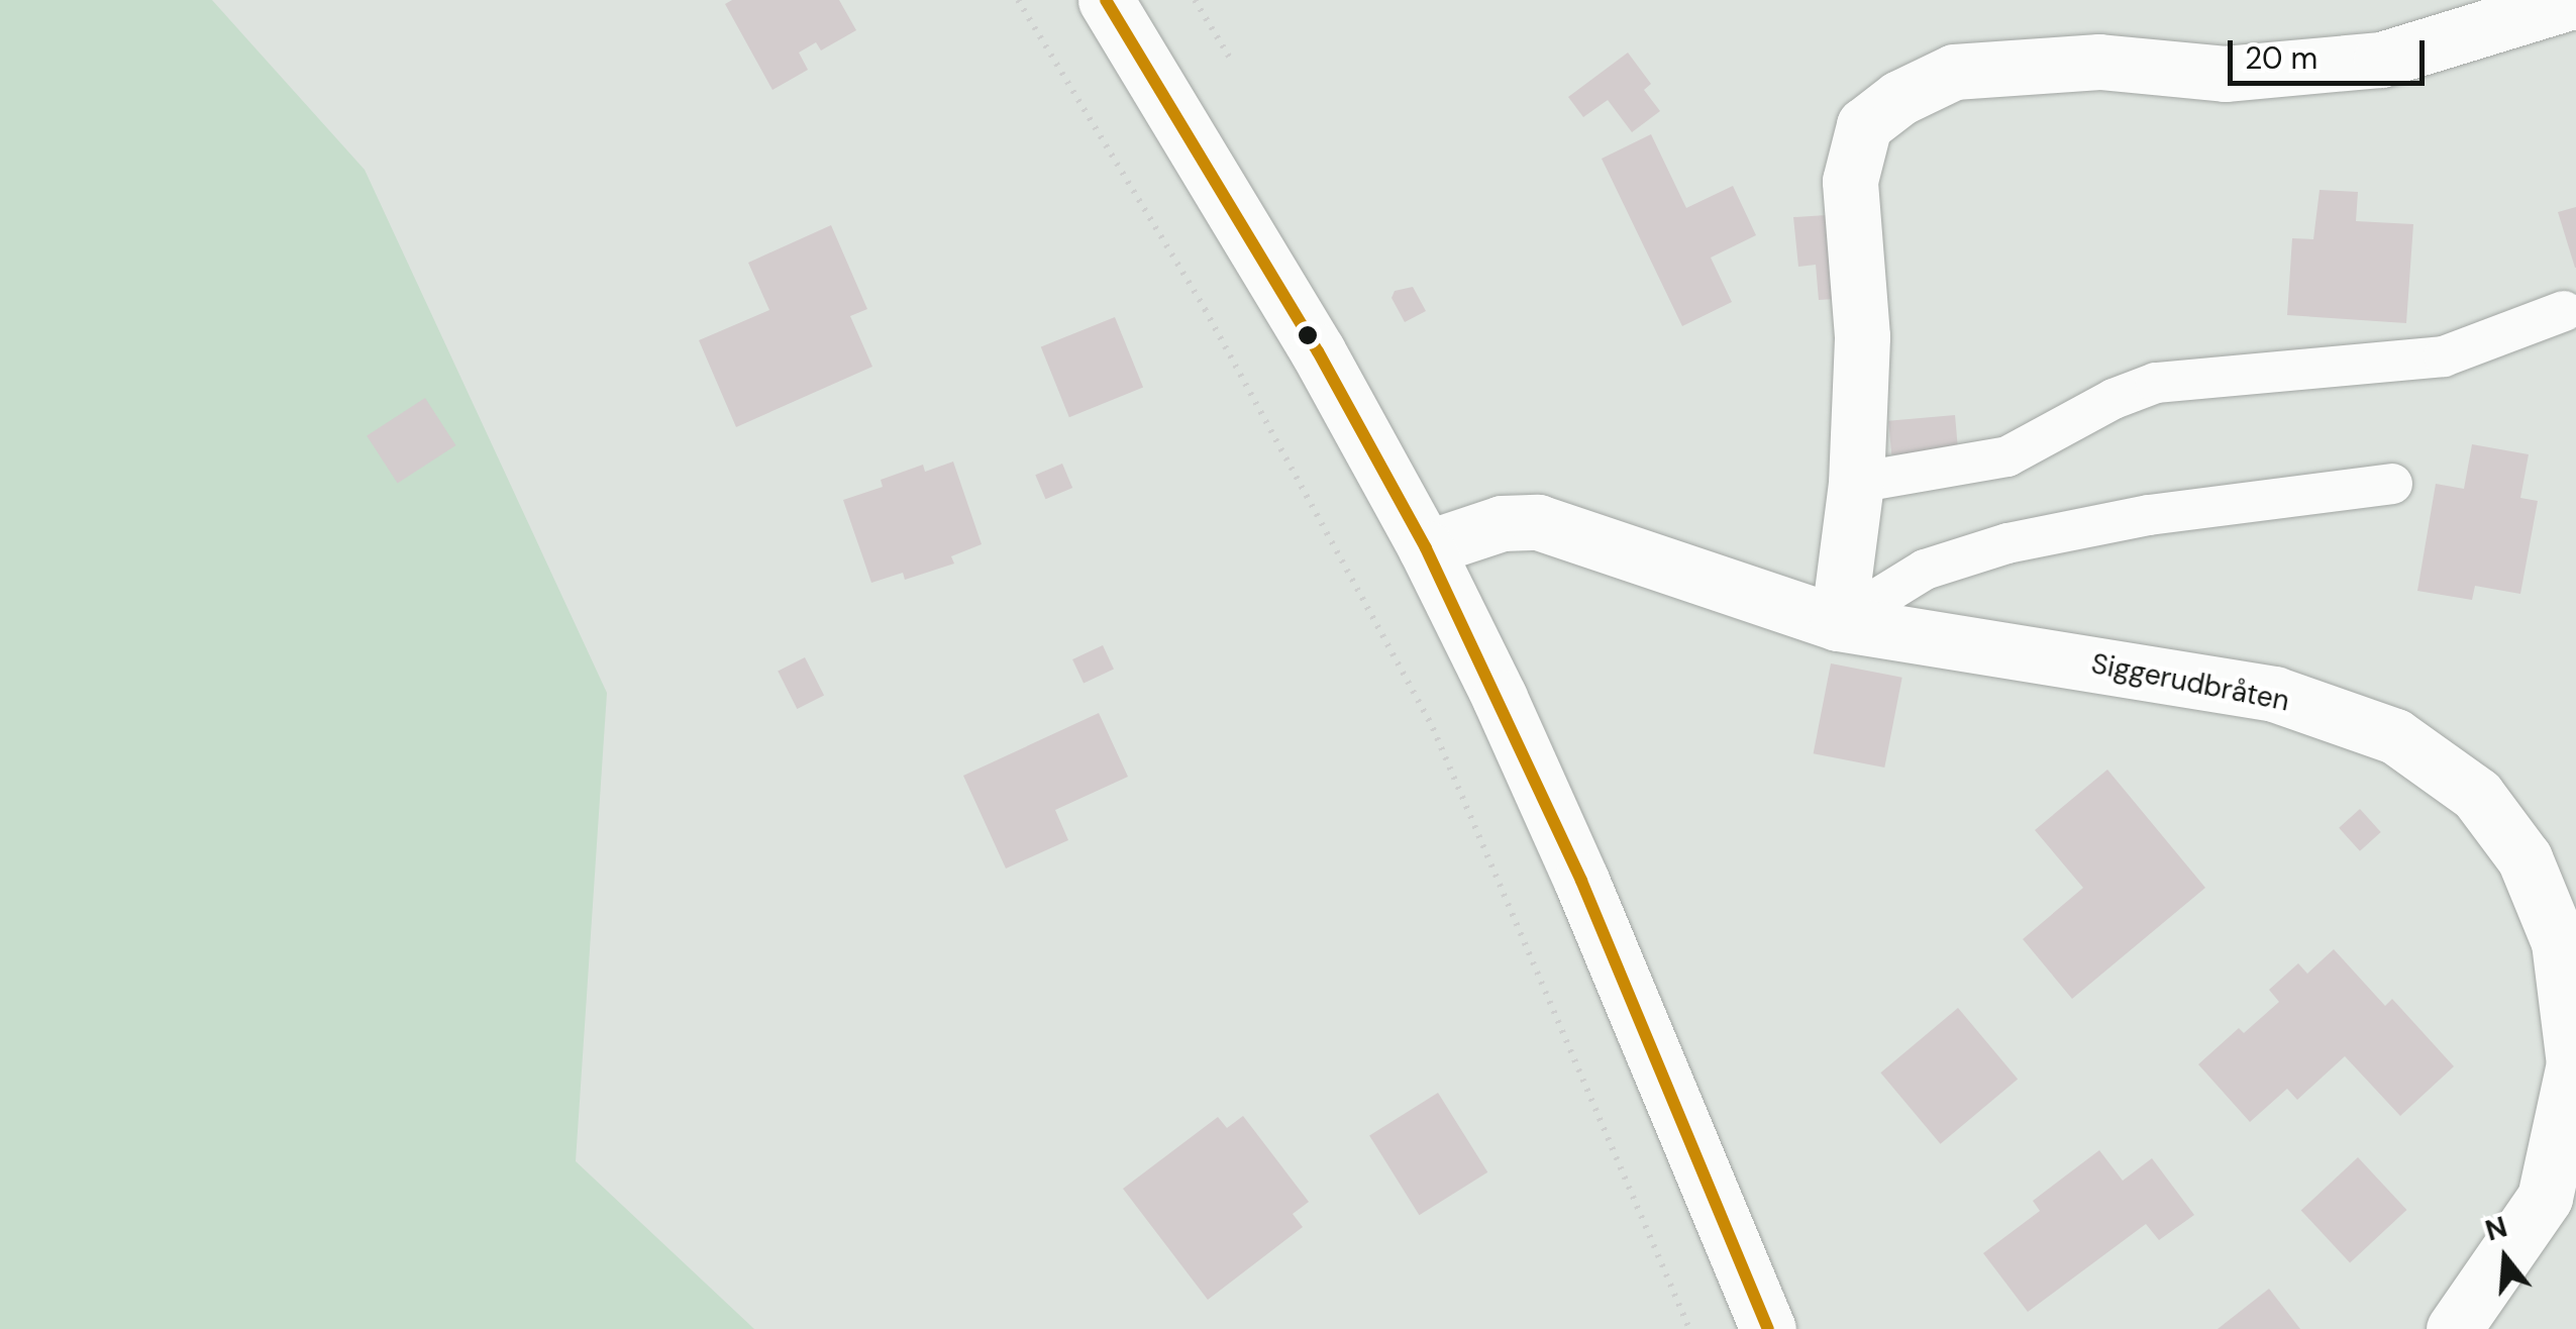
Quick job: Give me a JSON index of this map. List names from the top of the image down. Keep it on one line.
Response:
{"streets":{"street":["Siggerudbråten"]},"scale_bar":"20 m","north":"top"}
